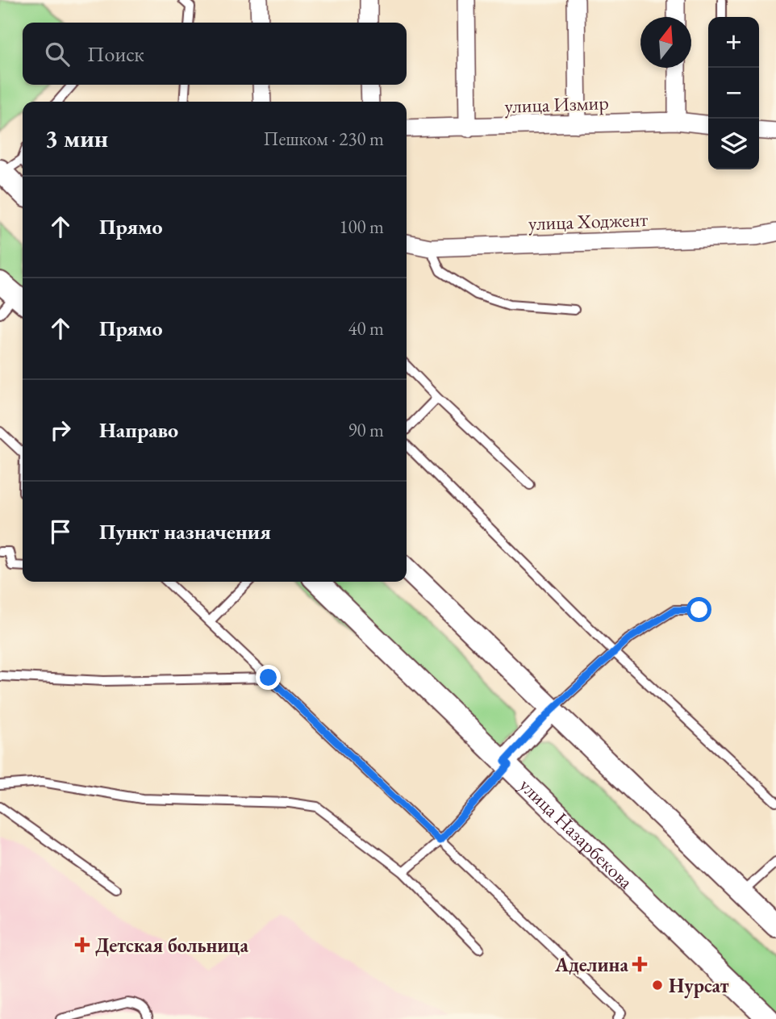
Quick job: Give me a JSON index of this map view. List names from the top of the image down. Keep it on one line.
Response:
{"streets":{"street":["улица Измир","улица Ходжент","улица Назарбекова"]},"places":{"health":["Детская больница","Аделина"],"other":["Нурсат"]},"north":"top","page":{"map_buttons":["+","−"],"search":"Поиск","heading":["3 мин","Пешком · 230 m"],"list":[["Прямо","100 m"],["Прямо","40 m"],["Направо","90 m"],"Пункт назначения"]}}
